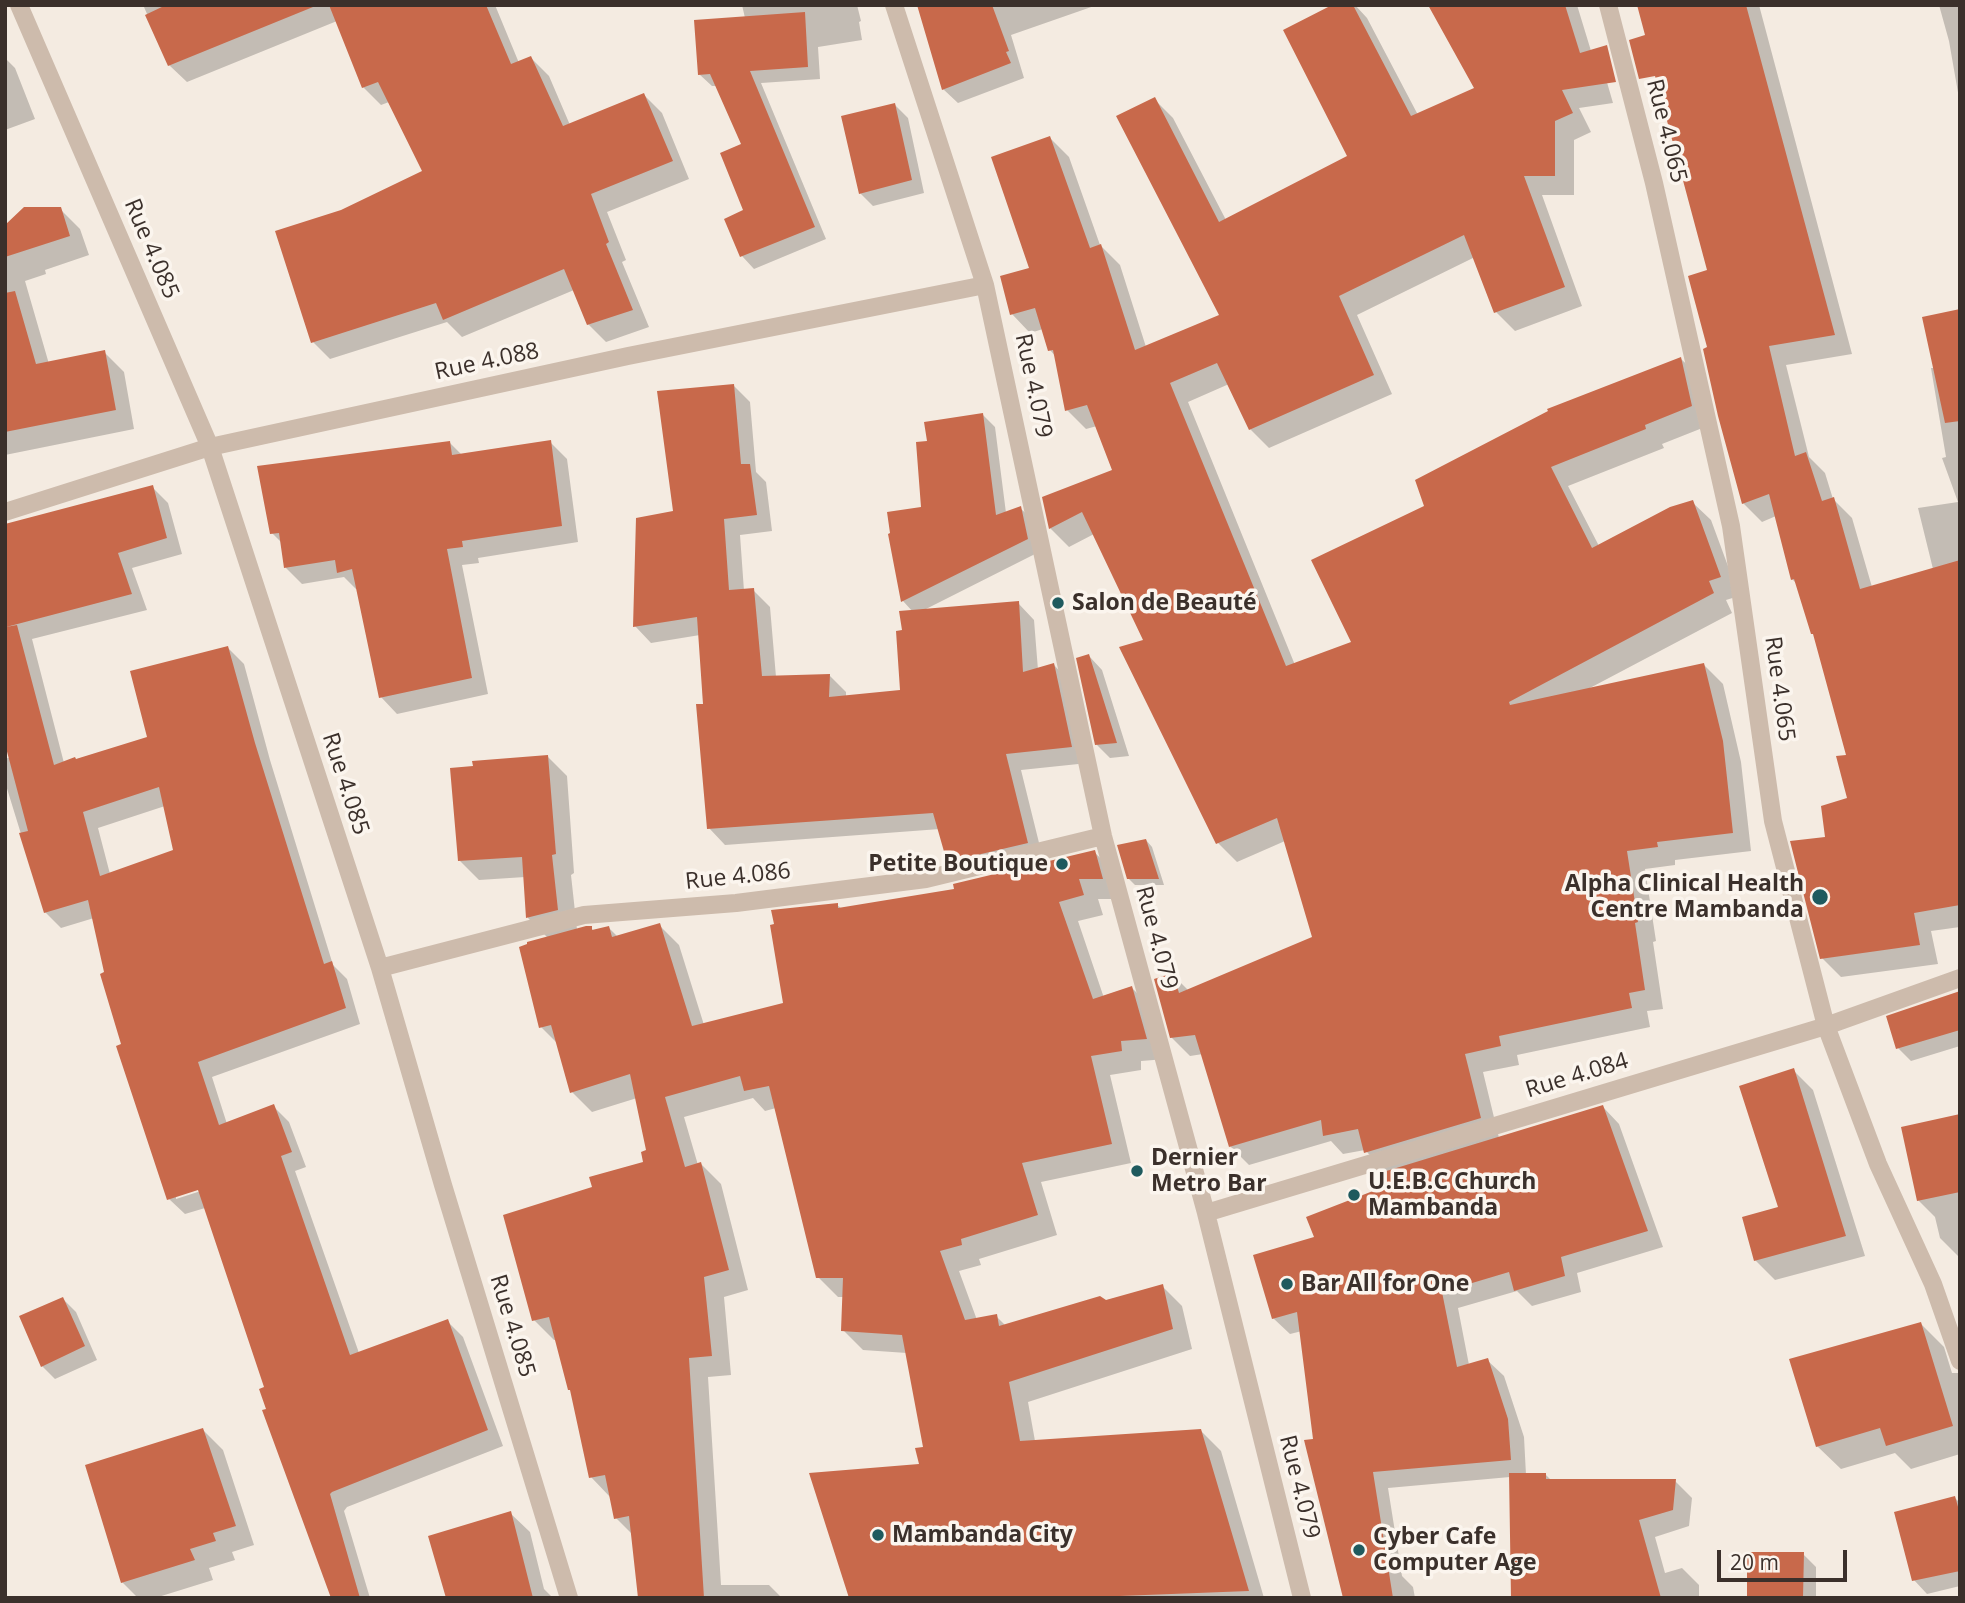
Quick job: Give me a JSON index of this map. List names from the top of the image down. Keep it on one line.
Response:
{"streets":{"street":["Rue 4.065","Rue 4.085","Rue 4.088","Rue 4.079","Rue 4.086","Rue 4.084"]},"crossings":[["Rue 4.065","Rue 4.084"],["Rue 4.085","Rue 4.088"],["Rue 4.085","Rue 4.086"],["Rue 4.088","Rue 4.079"],["Rue 4.079","Rue 4.086"],["Rue 4.079","Rue 4.084"]],"places":["Salon de Beauté","Petite Boutique","Alpha Clinical Health Centre Mambanda","Dernier Metro Bar","U.E.B.C Church Mambanda","Bar All for One","Mambanda City","Cyber Cafe Computer Age"],"scale_bar":"20 m"}
